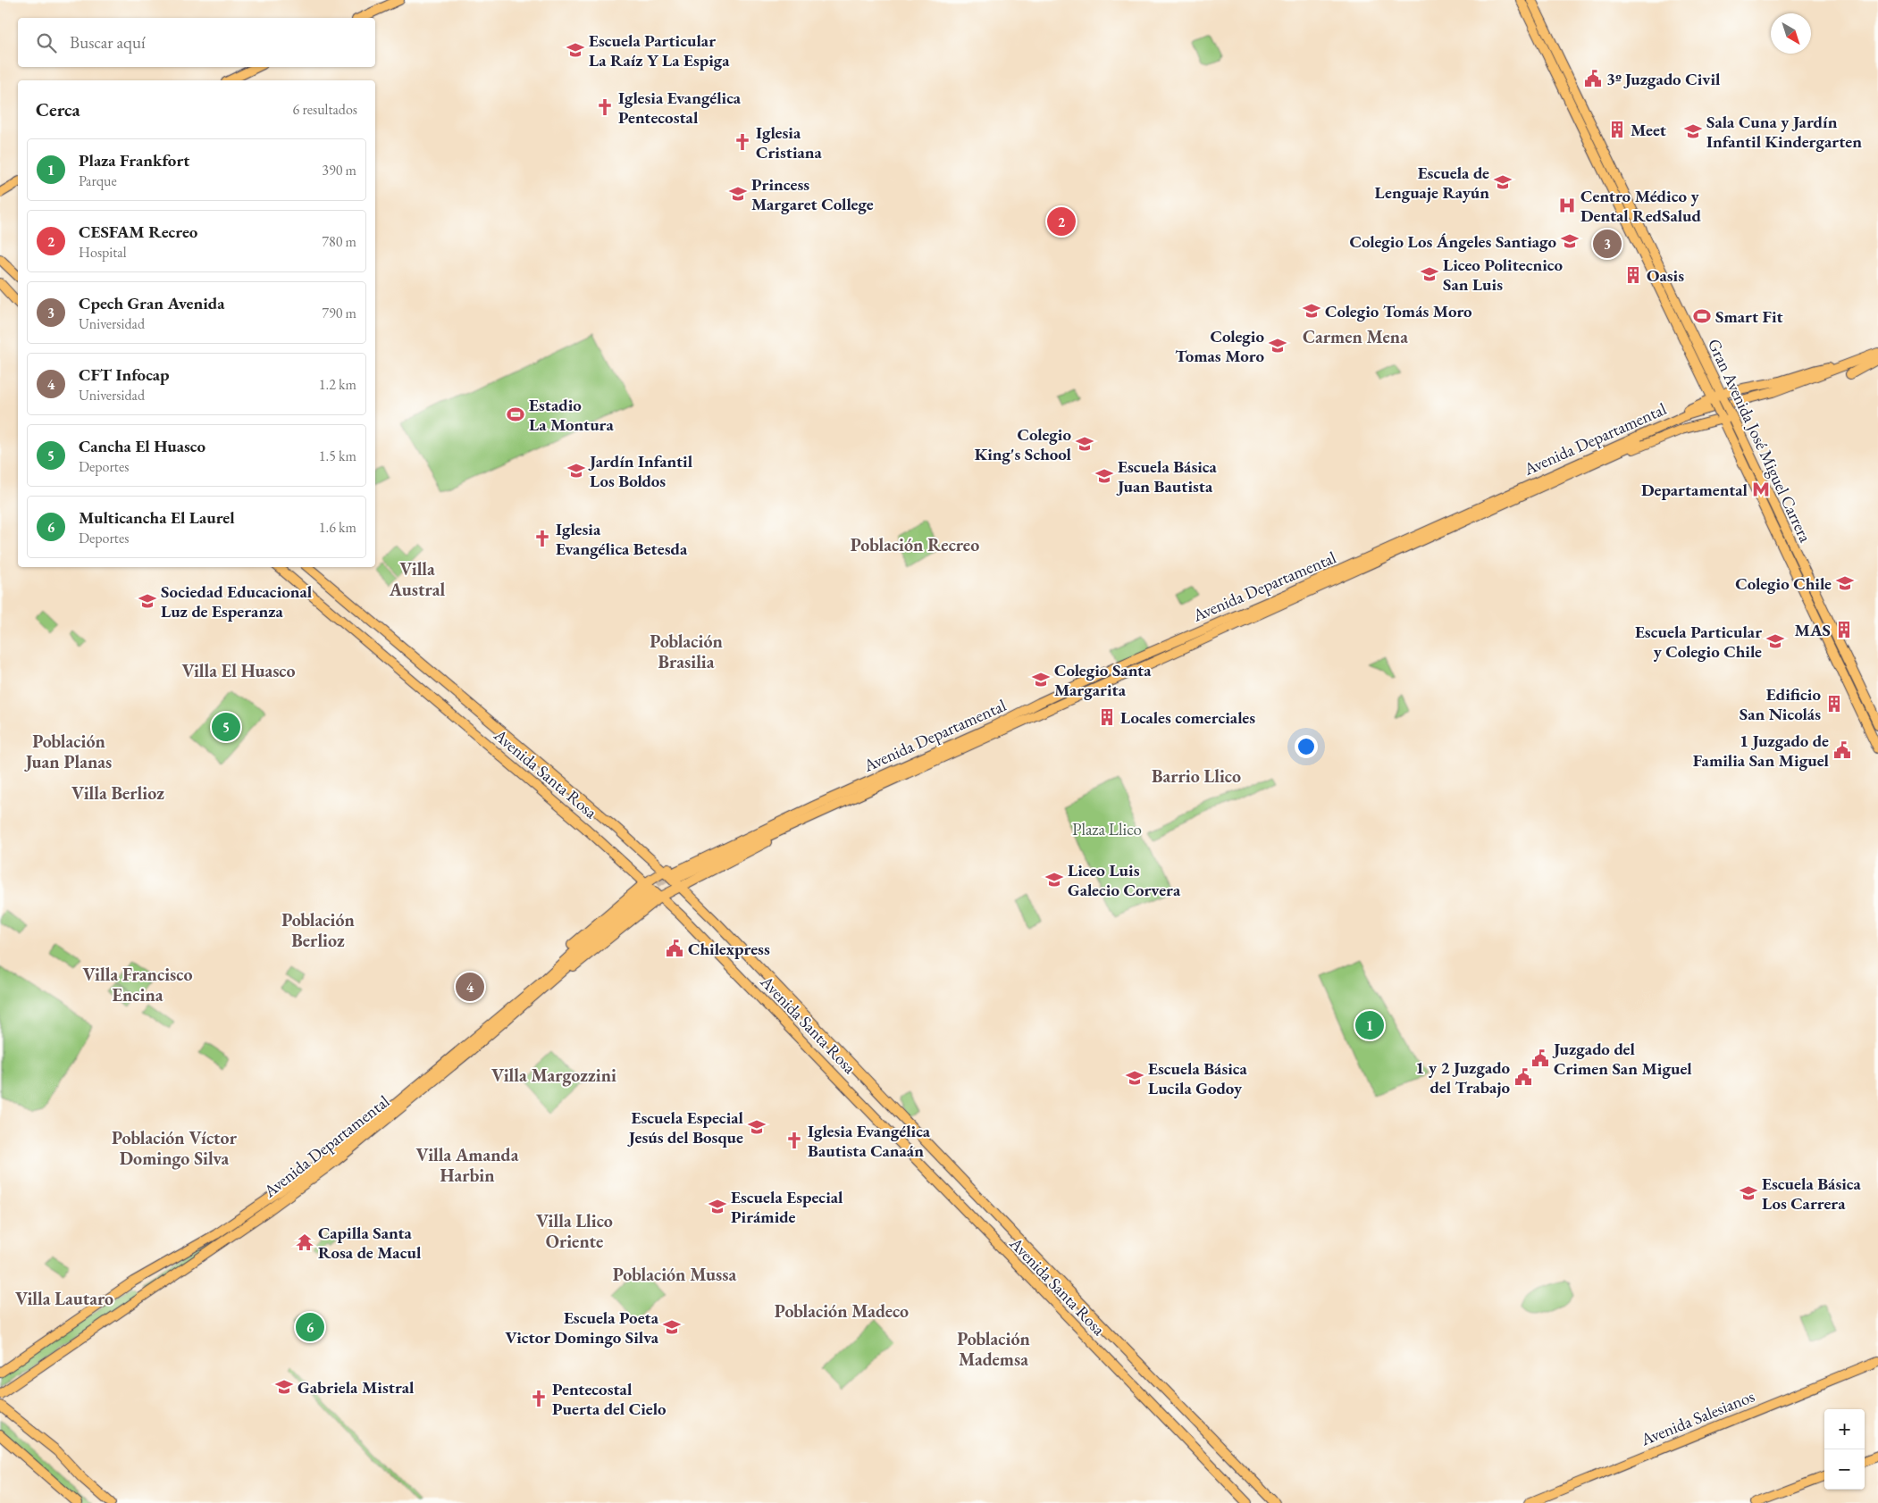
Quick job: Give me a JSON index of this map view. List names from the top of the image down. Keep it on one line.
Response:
{"streets":{"main road":["Avenida Departamental","Gran Avenida José Miguel Carrera","Avenida Santa Rosa","Avenida Salesianos"]},"crossings":[["Avenida Departamental","Avenida Santa Rosa"]],"districts":["Carmen Mena","Población Recreo","Villa Austral","Población Brasilia","Villa El Huasco","Población Juan Planas","Barrio Llico","Villa Berlioz","Población Berlioz","Villa Francisco Encina","Villa Margozzini","Población Víctor Domingo Silva","Villa Amanda Harbin","Villa Llico Oriente","Población Mussa","Villa Lautaro","Población Madeco","Población Mademsa"],"parks":["Plaza Llico"],"places":{"school or university":["Escuela Particular La Raíz Y La Espiga","Sala Cuna y Jardín Infantil Kindergarten","Escuela de Lenguaje Rayún","Princess Margaret College","Colegio Los Ángeles Santiago","Liceo Politecnico San Luis","Colegio Tomás Moro","Colegio Tomas Moro","Colegio King's School","Jardín Infantil Los Boldos","Escuela Básica Juan Bautista","Colegio Chile","Sociedad Educacional Luz de Esperanza","Escuela Particular y Colegio Chile","Colegio Santa Margarita","Liceo Luis Galecio Corvera","Escuela Básica Lucila Godoy","Escuela Especial Jesús del Bosque","Escuela Básica Los Carrera","Escuela Especial Pirámide","Escuela Poeta Victor Domingo Silva","Gabriela Mistral"],"public building":["3º Juzgado Civil","1 Juzgado de Familia San Miguel","Chilexpress","Juzgado del Crimen San Miguel","1 y 2 Juzgado del Trabajo"],"church":["Iglesia Evangélica Pentecostal","Iglesia Cristiana","Iglesia Evangélica Betesda","Iglesia Evangélica Bautista Canaán","Pentecostal Puerta del Cielo"],"building":["Meet","Oasis","MAS","Edificio San Nicolás","Locales comerciales"],"hospital":["Centro Médico y Dental RedSalud"],"sports":["Smart Fit","Estadio La Montura"],"metro station":["Departamental"],"temple":["Capilla Santa Rosa de Macul"]},"north":"bottom right","page":{"search":"Buscar aquí","heading":["Cerca","6 resultados"],"list":[{"mark":"1","name":"Plaza Frankfort","note":"Parque","value":"390 m"},{"mark":"2","name":"CESFAM Recreo","note":"Hospital","value":"780 m"},{"mark":"3","name":"Cpech Gran Avenida","note":"Universidad","value":"790 m"},{"mark":"4","name":"CFT Infocap","note":"Universidad","value":"1.2 km"},{"mark":"5","name":"Cancha El Huasco","note":"Deportes","value":"1.5 km"},{"mark":"6","name":"Multicancha El Laurel","note":"Deportes","value":"1.6 km"}],"pins":["2","3","5","4","1","6"],"map_buttons":["+","−"]}}
